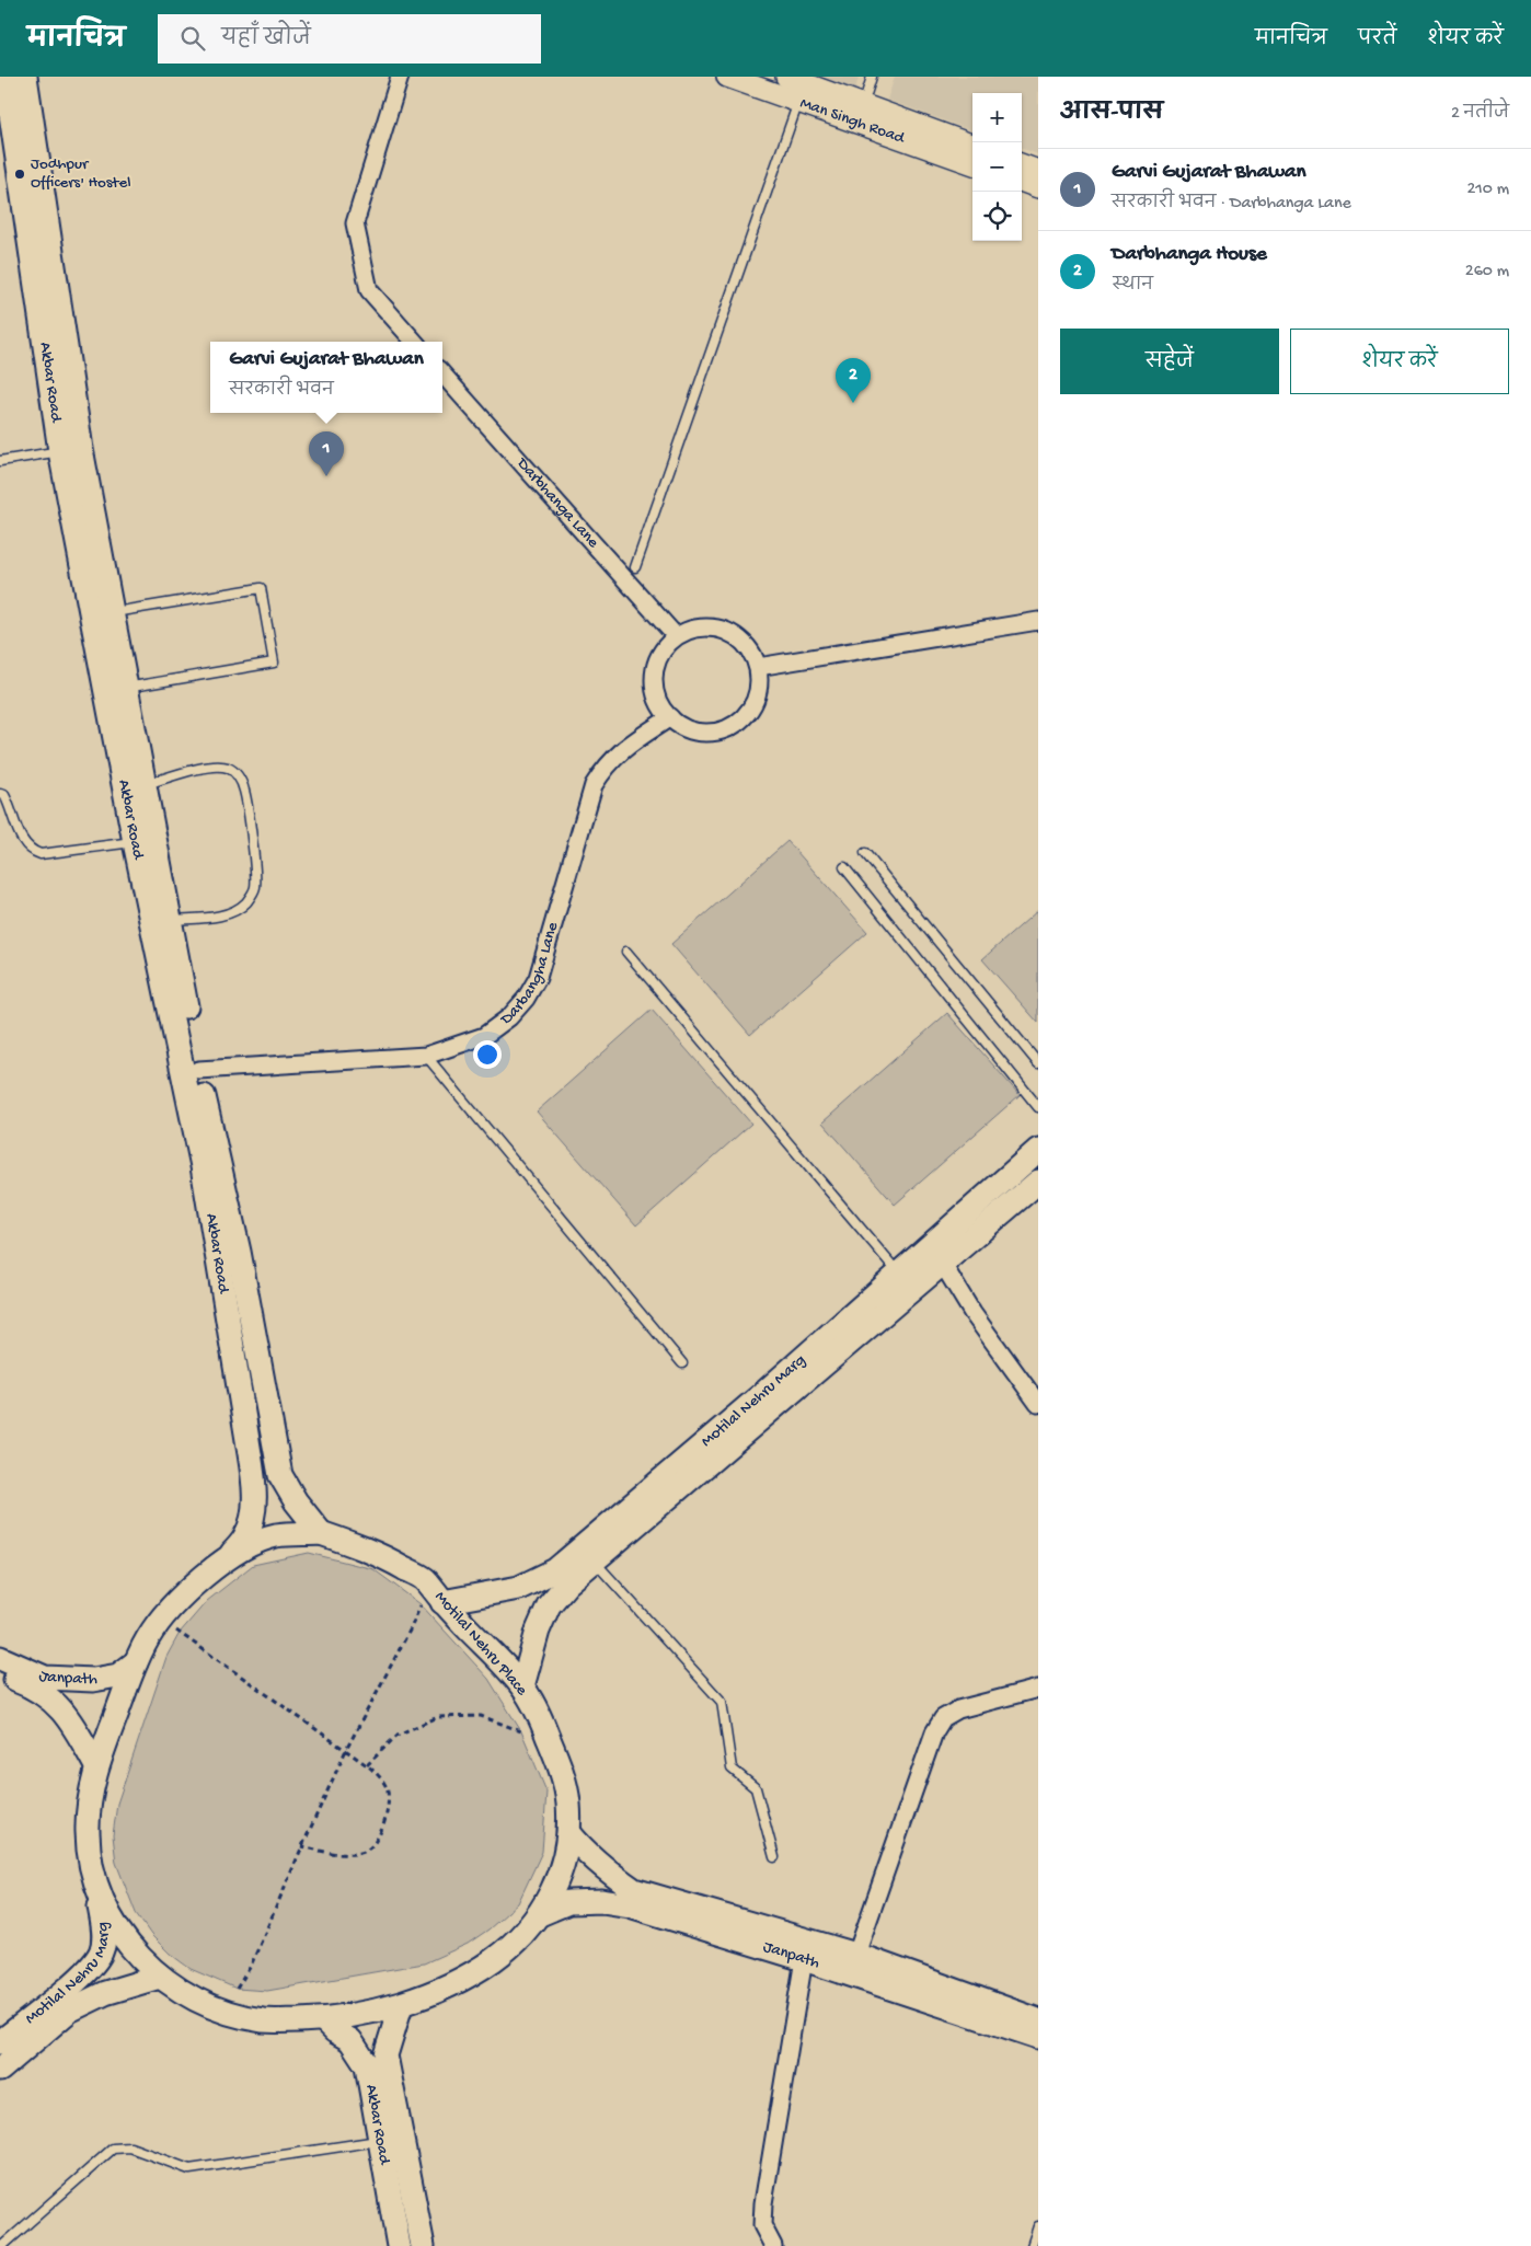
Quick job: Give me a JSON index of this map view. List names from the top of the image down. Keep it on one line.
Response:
{"streets":{"main road":["Akbar Road","Motilal Nehru Marg","Motilal Nehru Place","Janpath"],"street":["Man Singh Road","Darbhanga Lane","Darbangha Lane"]},"crossings":[["Akbar Road","Darbangha Lane"],["Akbar Road","Motilal Nehru Place"],["Darbhanga Lane","Darbangha Lane"],["Motilal Nehru Marg","Motilal Nehru Place"],["Motilal Nehru Place","Janpath"]],"places":["Jodhpur Officers' Hostel"],"page":{"header":"मानचित्र","search":"यहाँ खोजें","nav":["मानचित्र","परतें","शेयर करें"],"heading":["आस-पास","2 नतीजे"],"map_buttons":["+","−"],"list":[{"mark":"1","name":"Garvi Gujarat Bhawan","note":"सरकारी भवन · Darbhanga Lane","value":"210 m"},{"mark":"2","name":"Darbhanga House","note":"स्थान","value":"260 m"}],"buttons":["सहेजें","शेयर करें"],"popup":["Garvi Gujarat Bhawan","सरकारी भवन"],"pins":["2","1"]}}
